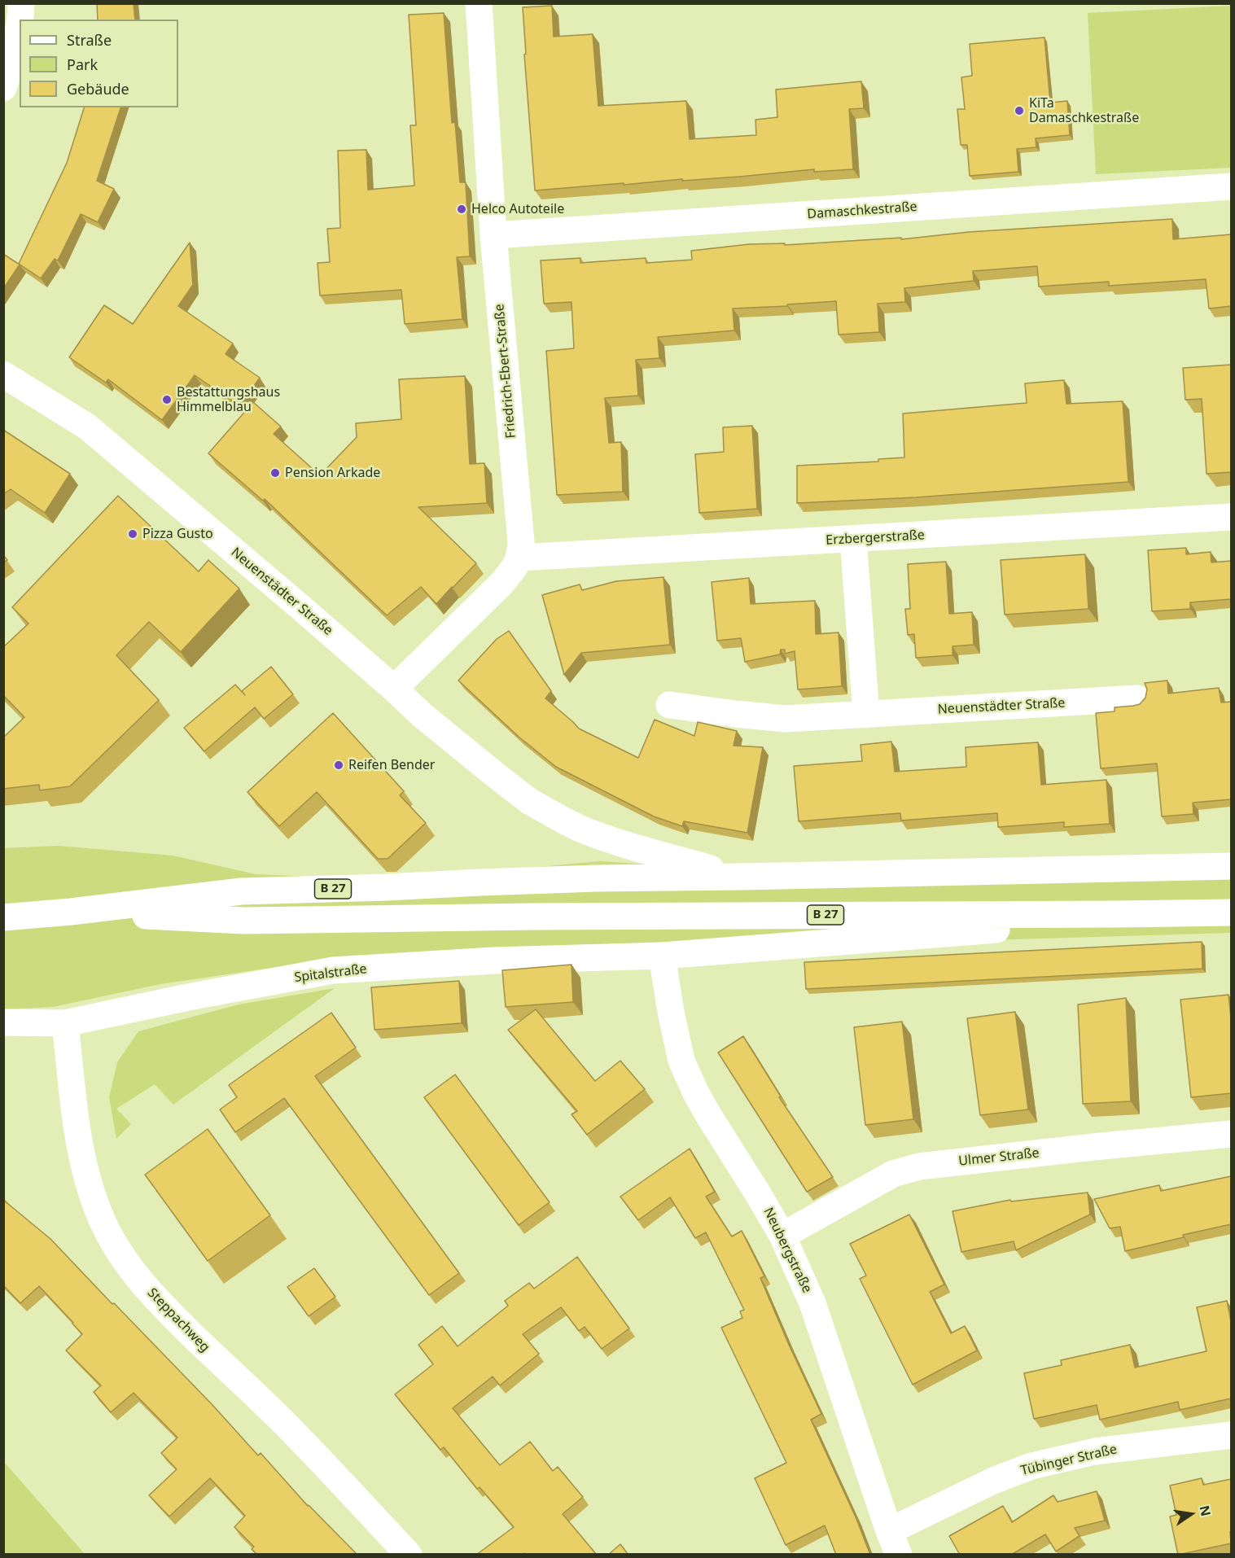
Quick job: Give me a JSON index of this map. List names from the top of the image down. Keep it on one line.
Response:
{"streets":{"main road":["Damaschkestraße","Friedrich-Ebert-Straße","Erzbergerstraße","Neuenstädter Straße","B 27","Spitalstraße","Ulmer Straße","Neubergstraße","Steppachweg","Tübinger Straße"]},"crossings":[["Damaschkestraße","Friedrich-Ebert-Straße"],["Friedrich-Ebert-Straße","Erzbergerstraße"],["Neuenstädter Straße","B 27"],["B 27","Spitalstraße"],["Spitalstraße","Neubergstraße"],["Spitalstraße","Steppachweg"],["Ulmer Straße","Neubergstraße"],["Neubergstraße","Tübinger Straße"]],"places":["KiTa Damaschkestraße","Helco Autoteile","Bestattungshaus Himmelblau","Pension Arkade","Pizza Gusto","Reifen Bender"],"legend":["Straße","Park","Gebäude"],"north":"right"}
